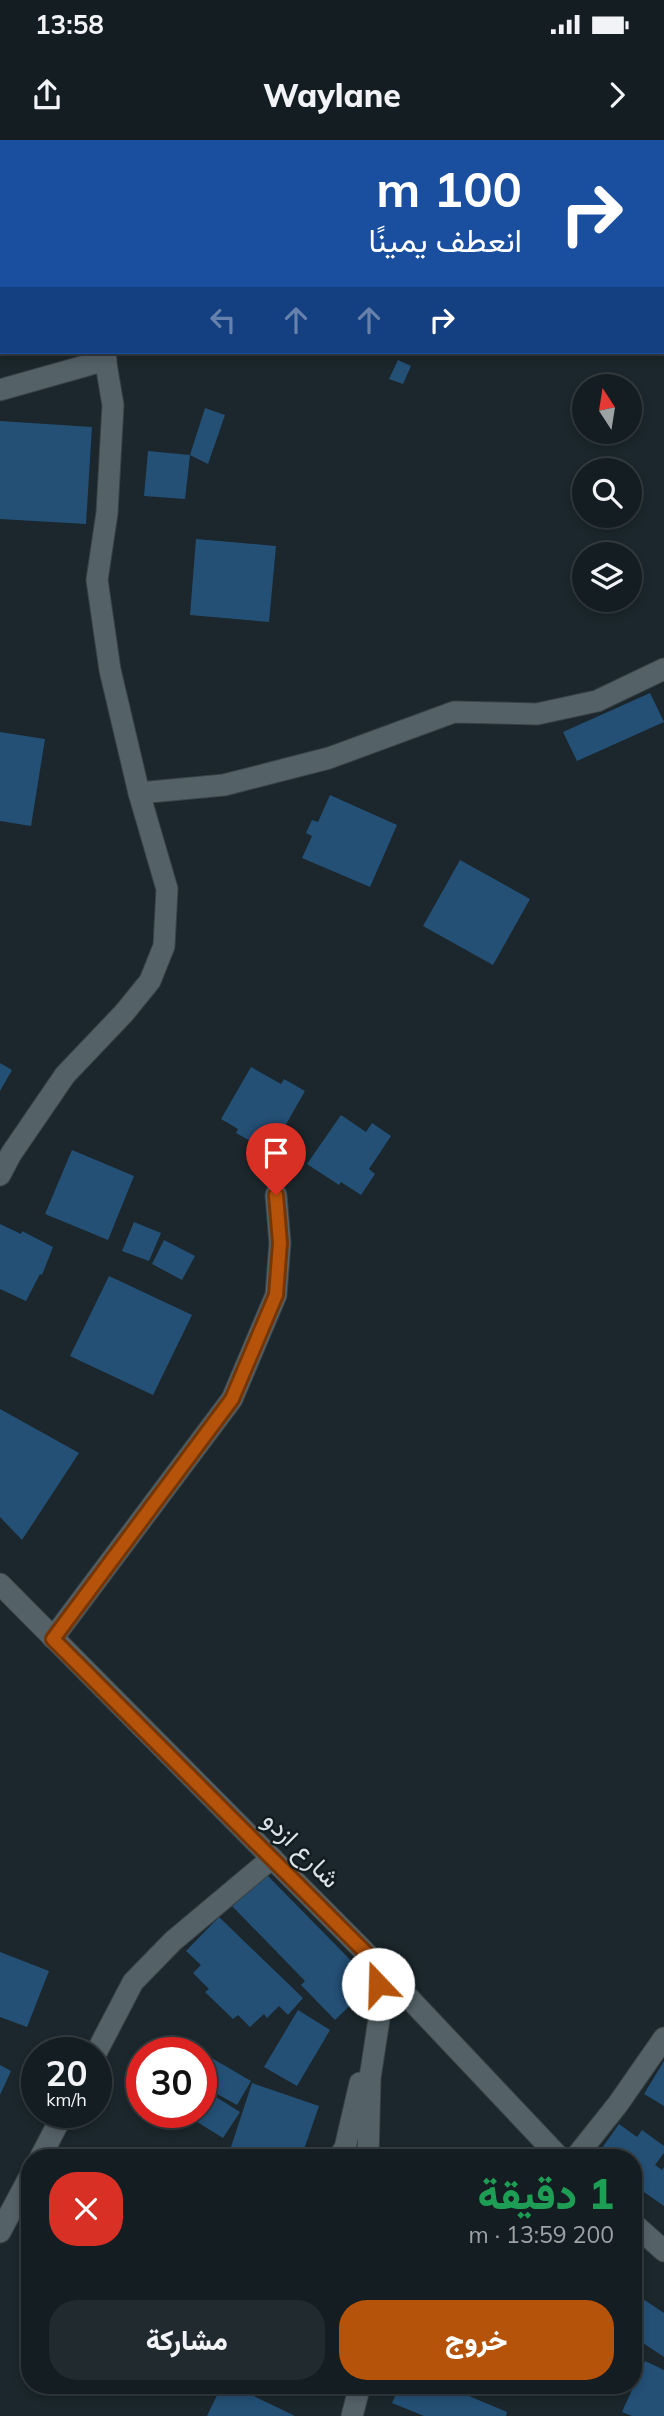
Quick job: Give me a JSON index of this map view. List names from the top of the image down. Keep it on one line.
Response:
{"streets":{"street":["شارع ازدو"]},"north":"top","page":{"status":"13:58","header":"Waylane","turn":["100 m","انعطف يمينًا"],"speed":"20 km/h","limit":"30","heading":["1 دقيقة","200 m · 13:59"],"buttons":["خروج","مشاركة"]}}
